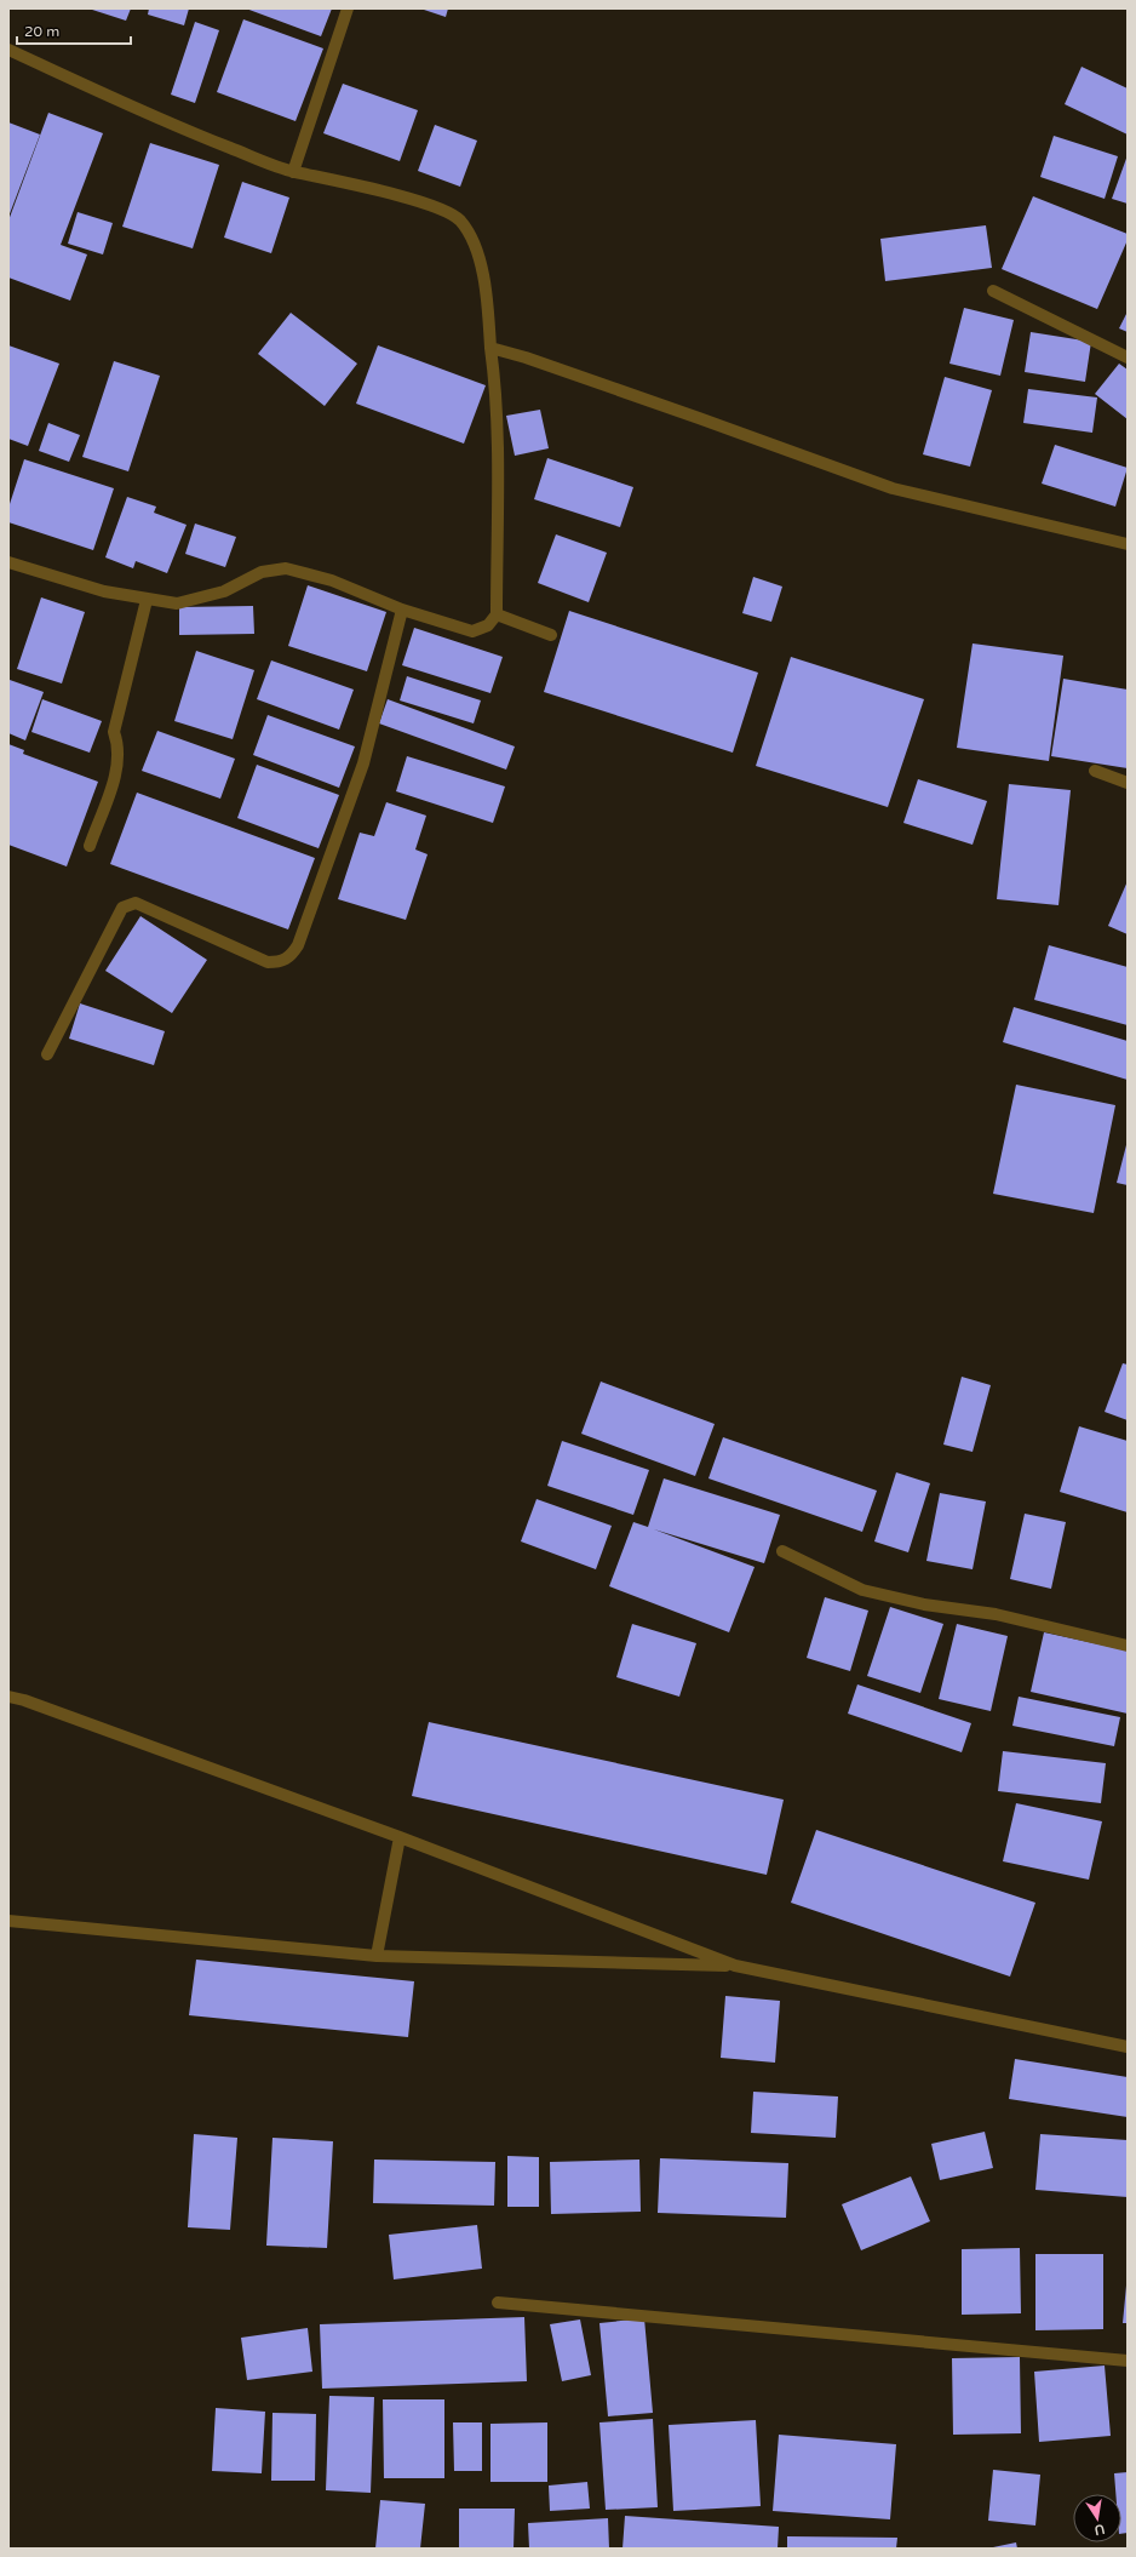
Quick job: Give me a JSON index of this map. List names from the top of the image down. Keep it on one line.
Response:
{"scale_bar":"20 m","north":"bottom"}
